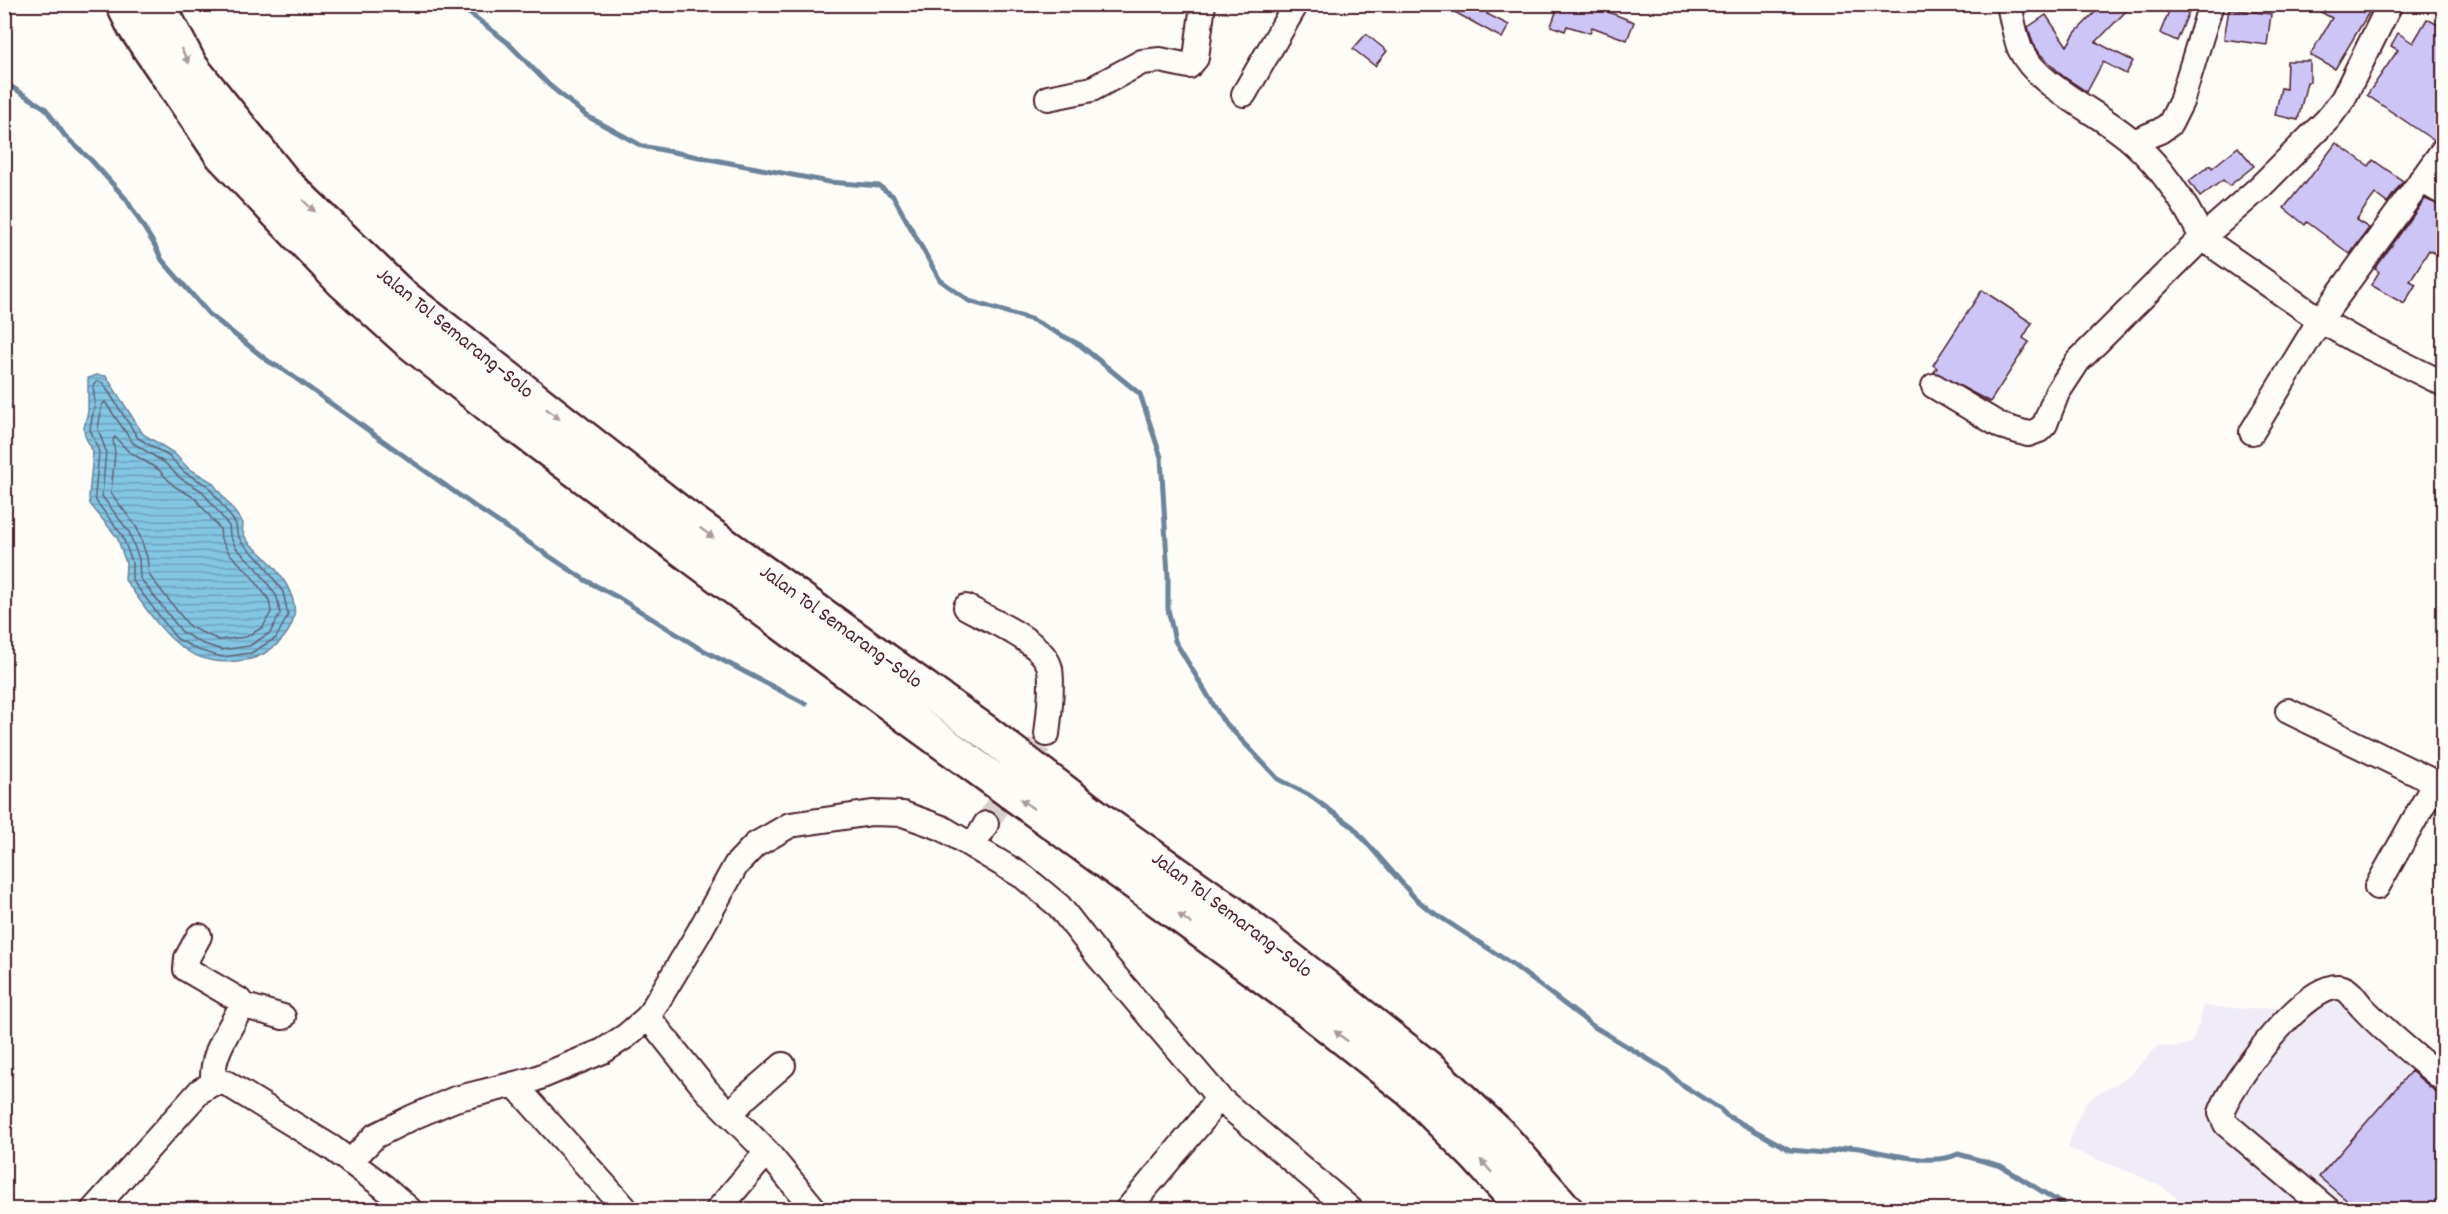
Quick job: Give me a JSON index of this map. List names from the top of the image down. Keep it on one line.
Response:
{"streets":{"highway":["Jalan Tol Semarang–Solo"]}}
